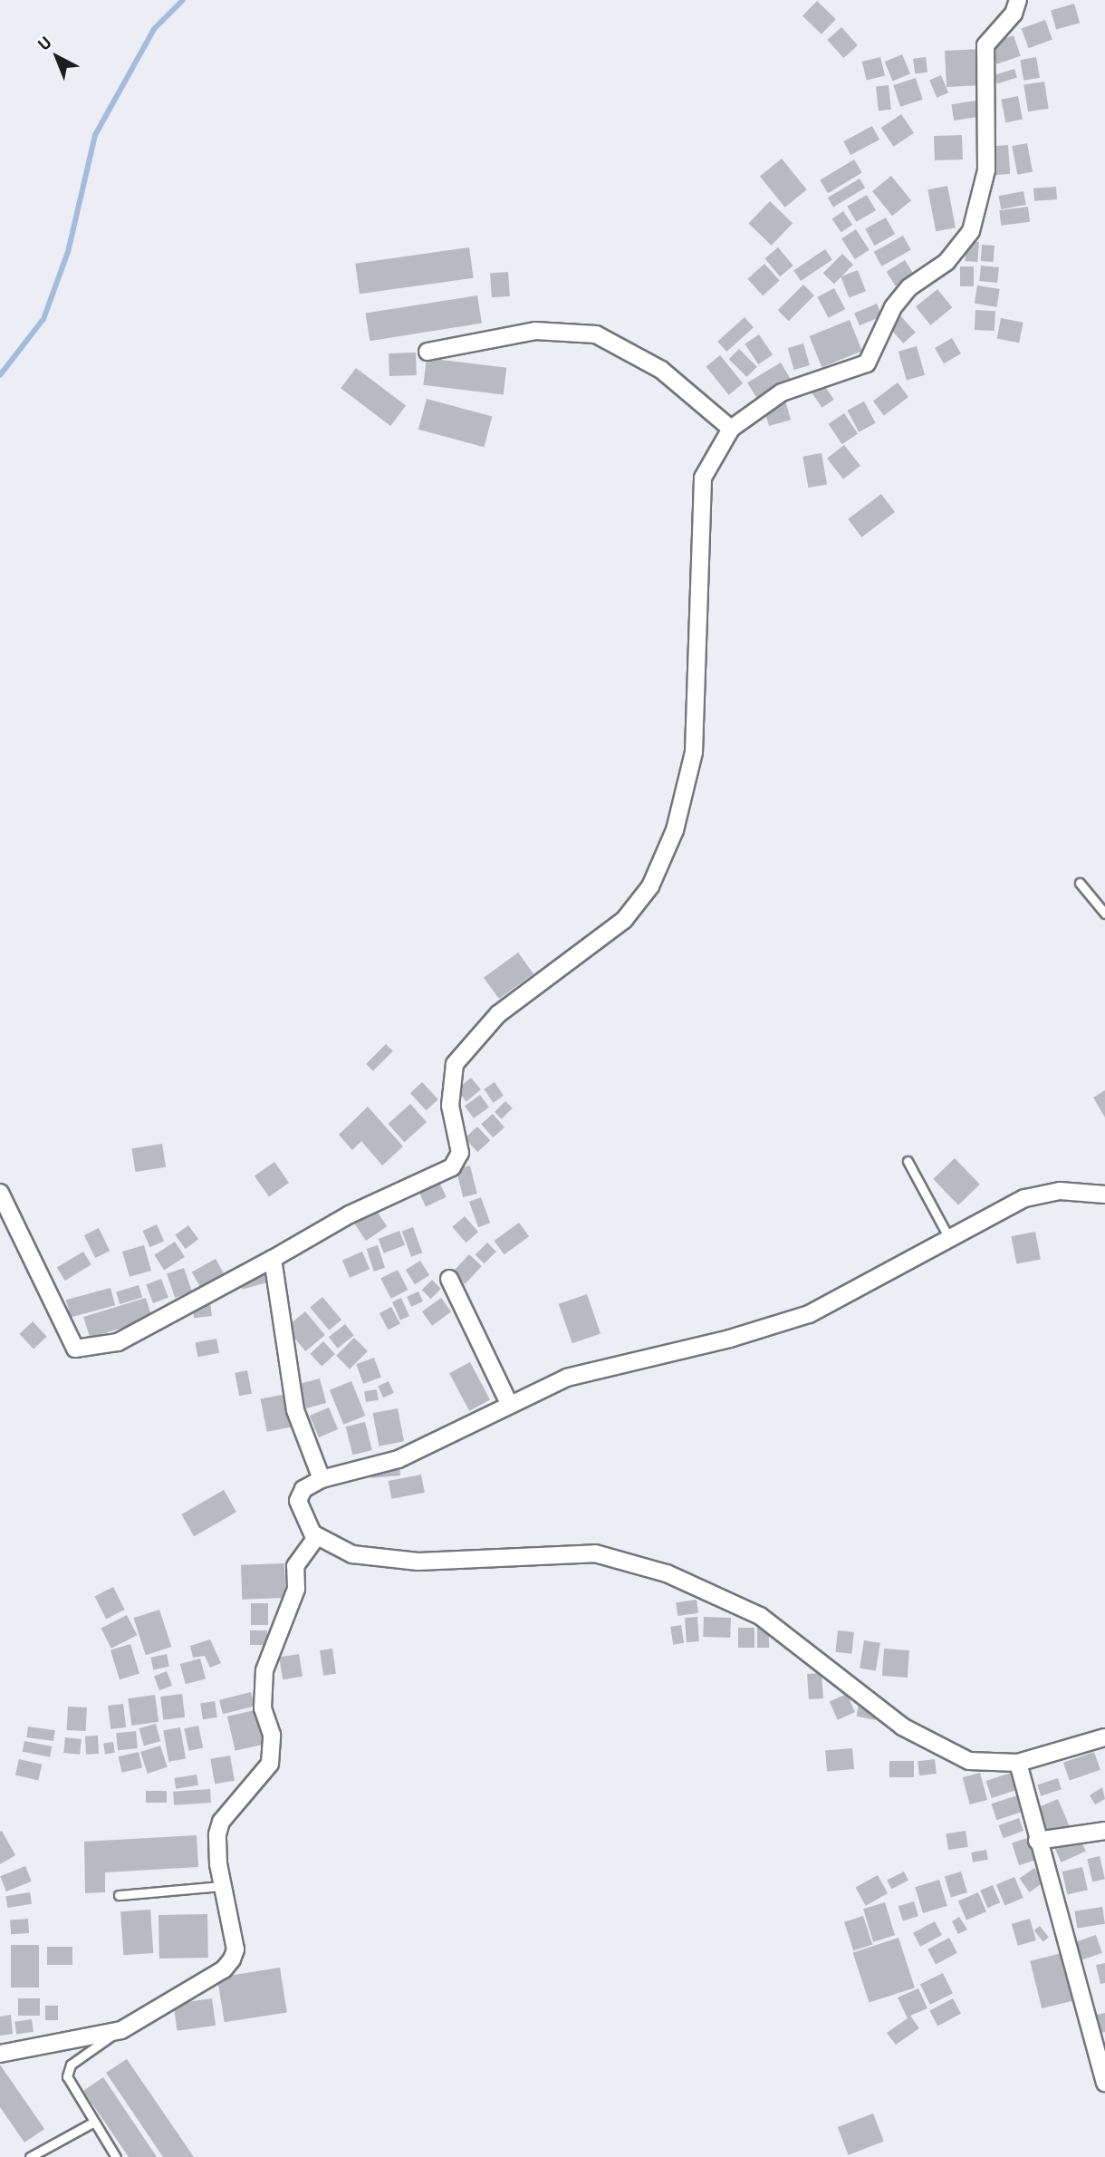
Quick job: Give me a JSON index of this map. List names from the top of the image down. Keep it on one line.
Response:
{"north":"top left"}
